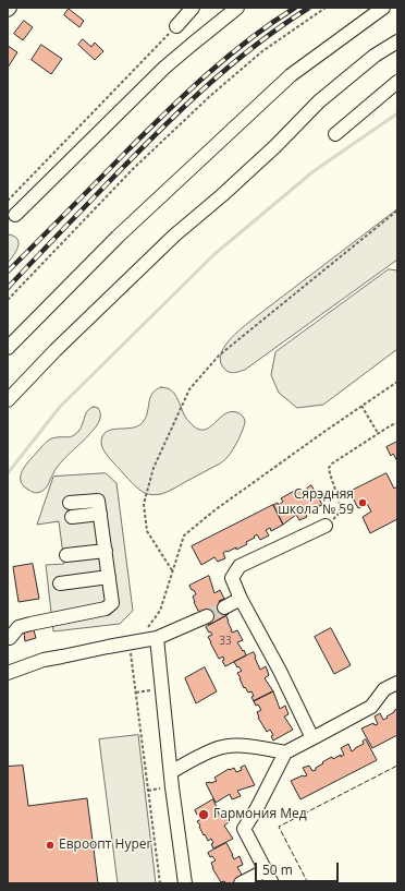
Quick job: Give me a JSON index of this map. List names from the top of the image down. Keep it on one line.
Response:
{"places":["Сярэдняя школа № 59","Гармония Мед","Евроопт Hyper"],"house_numbers":["33"],"scale_bar":"50 m"}
